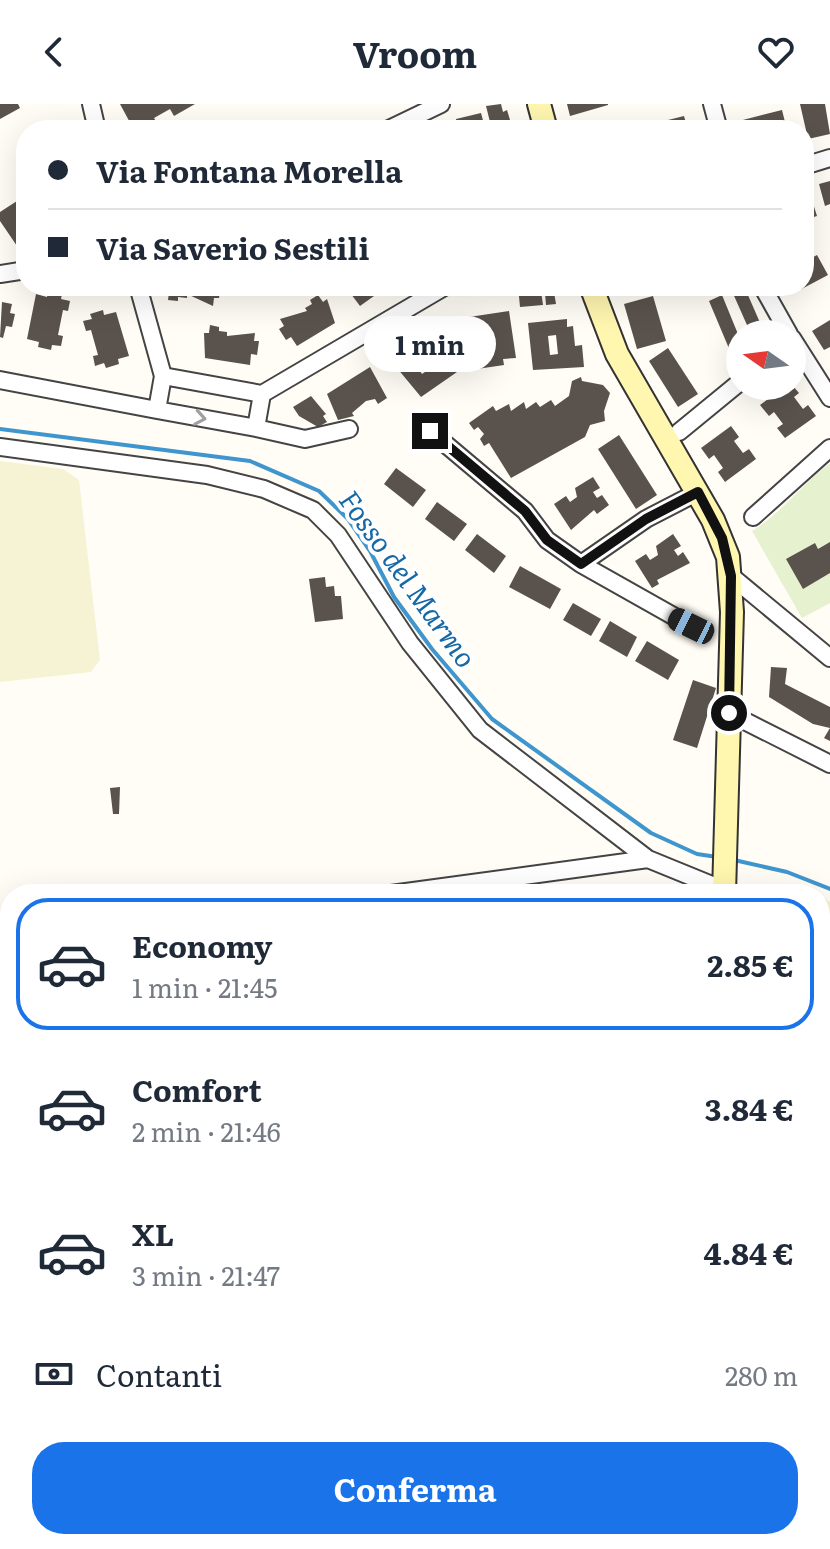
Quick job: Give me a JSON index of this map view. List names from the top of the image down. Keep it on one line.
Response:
{"water":["Fosso del Marmo"],"north":"left","page":{"header":"Vroom","banner":["Via Fontana Morella","Via Saverio Sestili"],"bubble":"1 min","list":[{"name":"Economy","note":"1 min · 21:45","value":"2.85 €"},{"name":"Comfort","note":"2 min · 21:46","value":"3.84 €"},{"name":"XL","note":"3 min · 21:47","value":"4.84 €"}],"pay":["Contanti","280 m"],"buttons":"Conferma"}}
